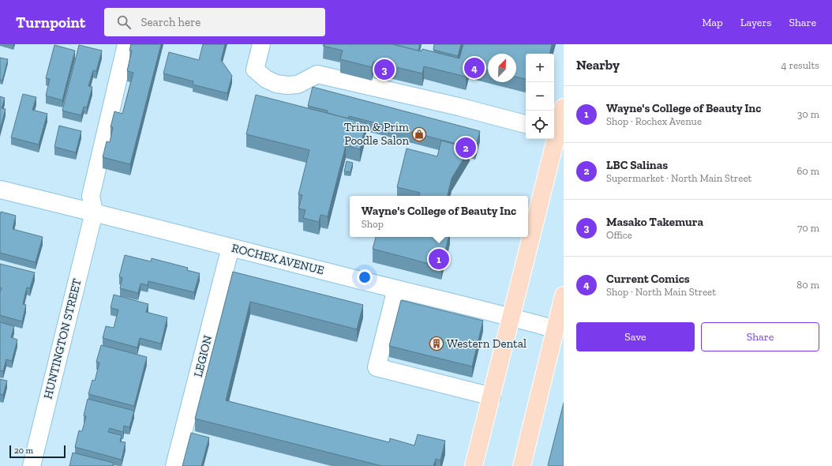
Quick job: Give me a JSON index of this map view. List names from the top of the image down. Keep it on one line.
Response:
{"streets":{"street":["ROCHEX AVENUE","HUNTINGTON STREET","LEGION"]},"crossings":[["ROCHEX AVENUE","HUNTINGTON STREET"],["ROCHEX AVENUE","LEGION"]],"places":{"shop":["Trim & Prim Poodle Salon"],"building":["Western Dental"]},"scale_bar":"20 m","north":"top right","page":{"header":"Turnpoint","search":"Search here","nav":["Map","Layers","Share"],"heading":["Nearby","4 results"],"map_buttons":["+","−"],"pins":["4","3","2","1"],"list":[{"mark":"1","name":"Wayne's College of Beauty Inc","note":"Shop · Rochex Avenue","value":"30 m"},{"mark":"2","name":"LBC Salinas","note":"Supermarket · North Main Street","value":"60 m"},{"mark":"3","name":"Masako Takemura","note":"Office","value":"70 m"},{"mark":"4","name":"Current Comics","note":"Shop · North Main Street","value":"80 m"}],"popup":["Wayne's College of Beauty Inc","Shop"],"buttons":["Save","Share"],"scale":"20 m"}}
